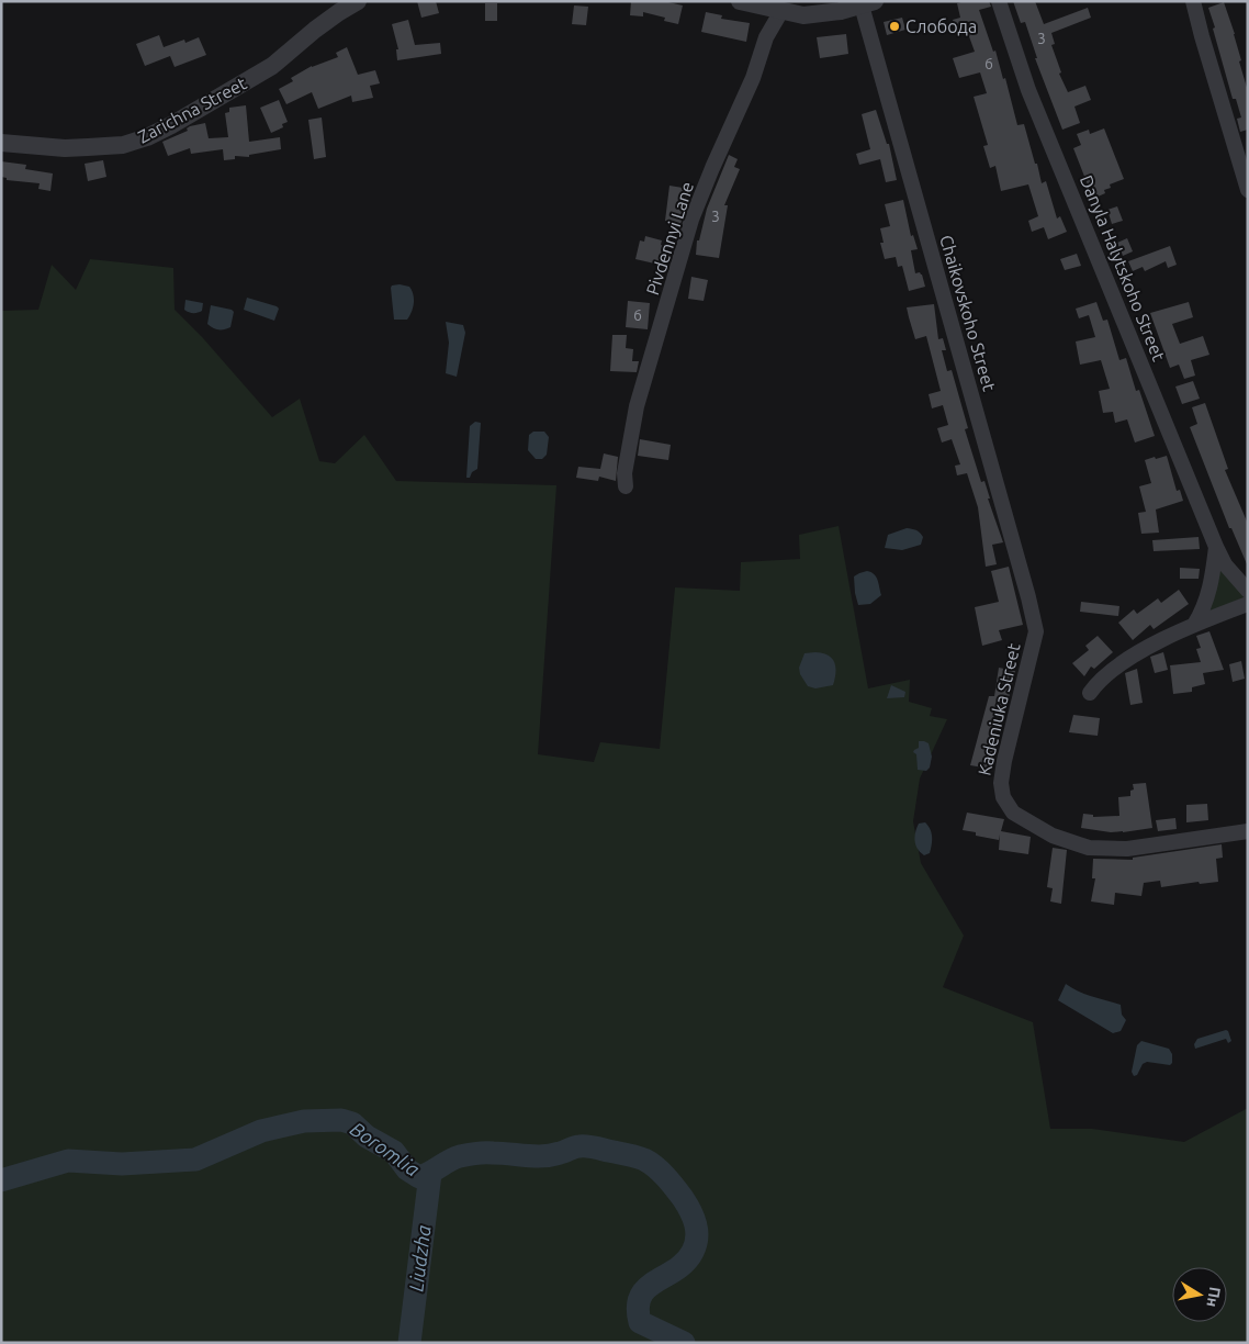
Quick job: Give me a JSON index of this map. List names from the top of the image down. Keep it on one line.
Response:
{"streets":{"street":["Zarichna Street","Pivdennyi Lane","Danylа Halytskoho Street","Chaikovskoho Street","Kadeniuka Street"]},"crossings":[["Chaikovskoho Street","Kadeniuka Street"]],"water":["Boromlia","Liudzha"],"places":["Слобода"],"house_numbers":["3","6","3","6"],"north":"right"}
